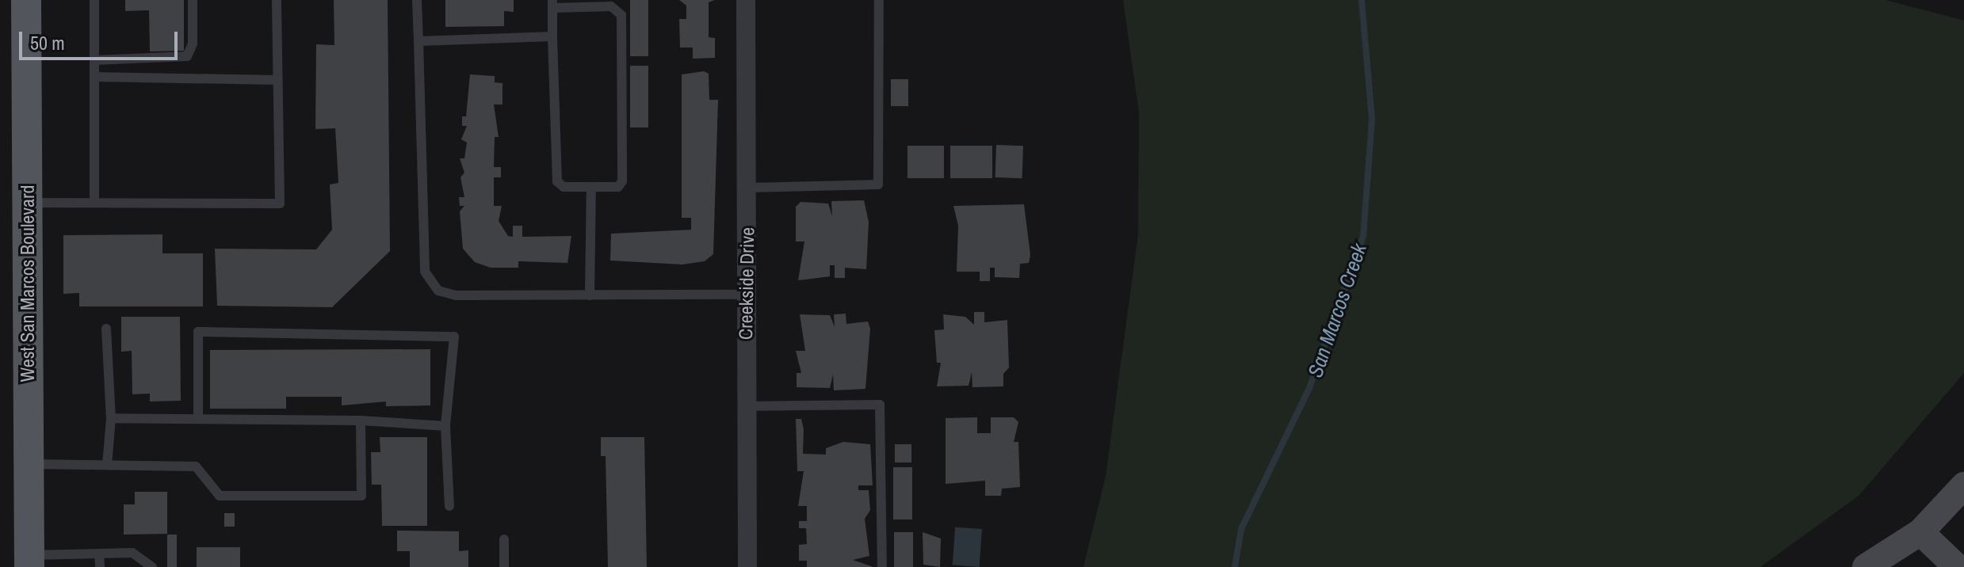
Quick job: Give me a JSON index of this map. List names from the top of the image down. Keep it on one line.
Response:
{"streets":{"main road":["West San Marcos Boulevard"],"street":["Creekside Drive"]},"water":["San Marcos Creek"],"scale_bar":"50 m"}
